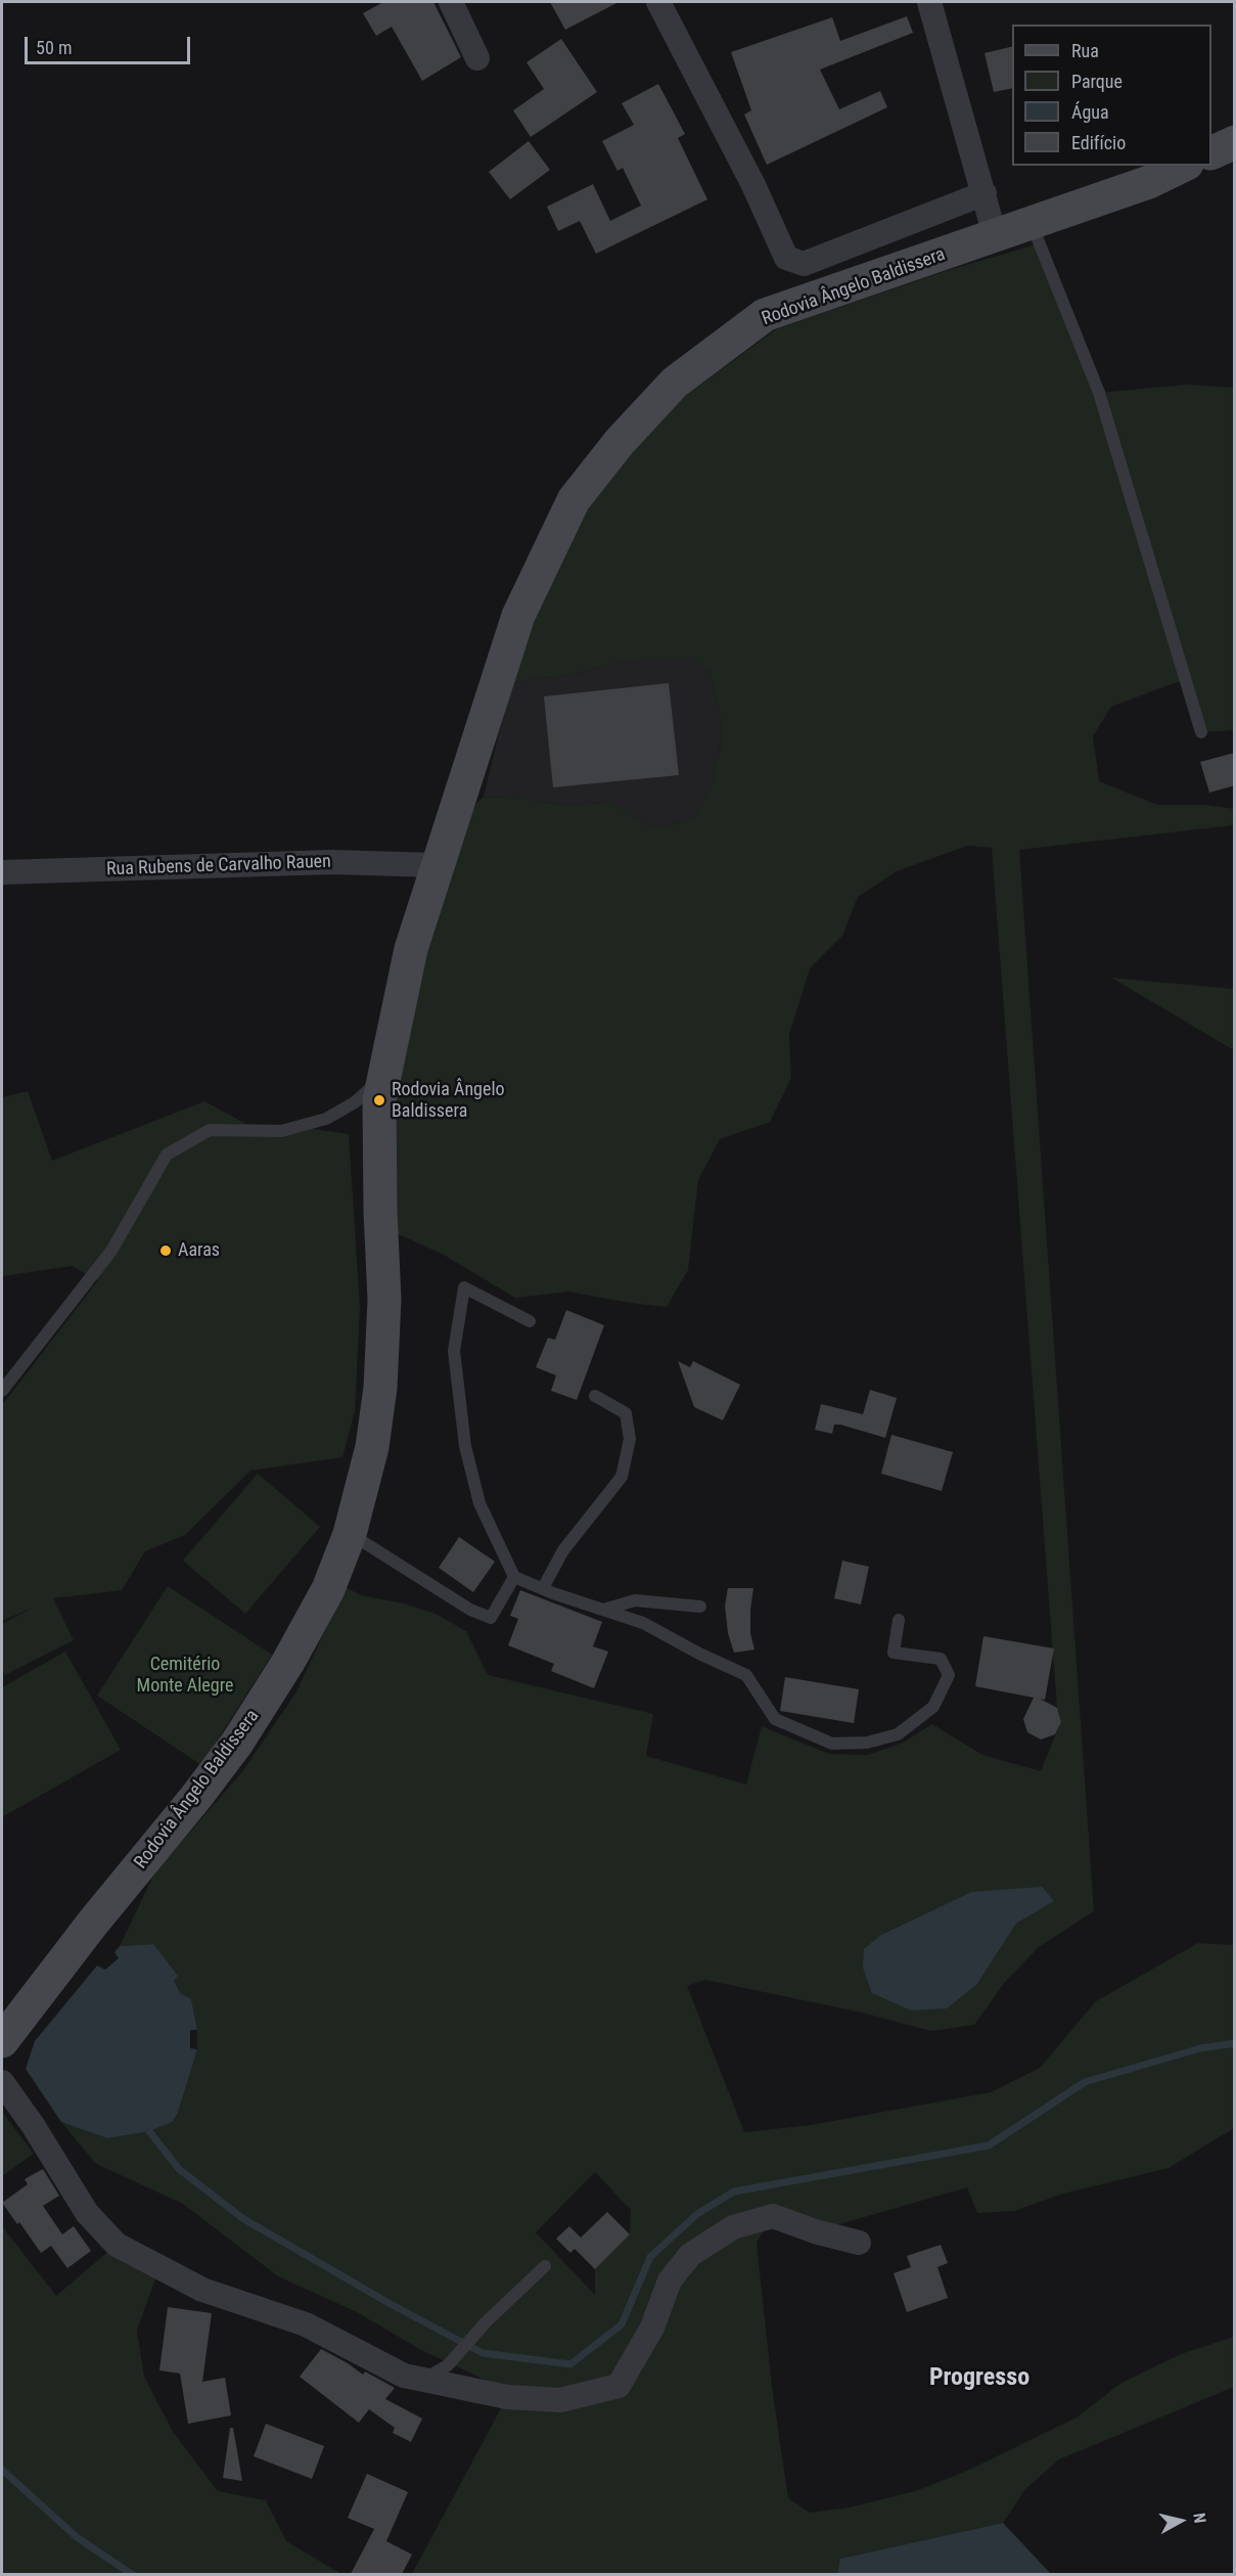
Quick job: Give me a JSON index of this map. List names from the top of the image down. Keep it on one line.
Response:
{"streets":{"street":["Rodovia Ângelo Baldissera","Rua Rubens de Carvalho Rauen"]},"crossings":[["Rodovia Ângelo Baldissera","Rua Rubens de Carvalho Rauen"]],"districts":["Progresso"],"parks":["Cemitério Monte Alegre"],"places":["Rodovia Ângelo Baldissera","Aaras"],"legend":["Rua","Parque","Água","Edifício"],"scale_bar":"50 m","north":"right"}
